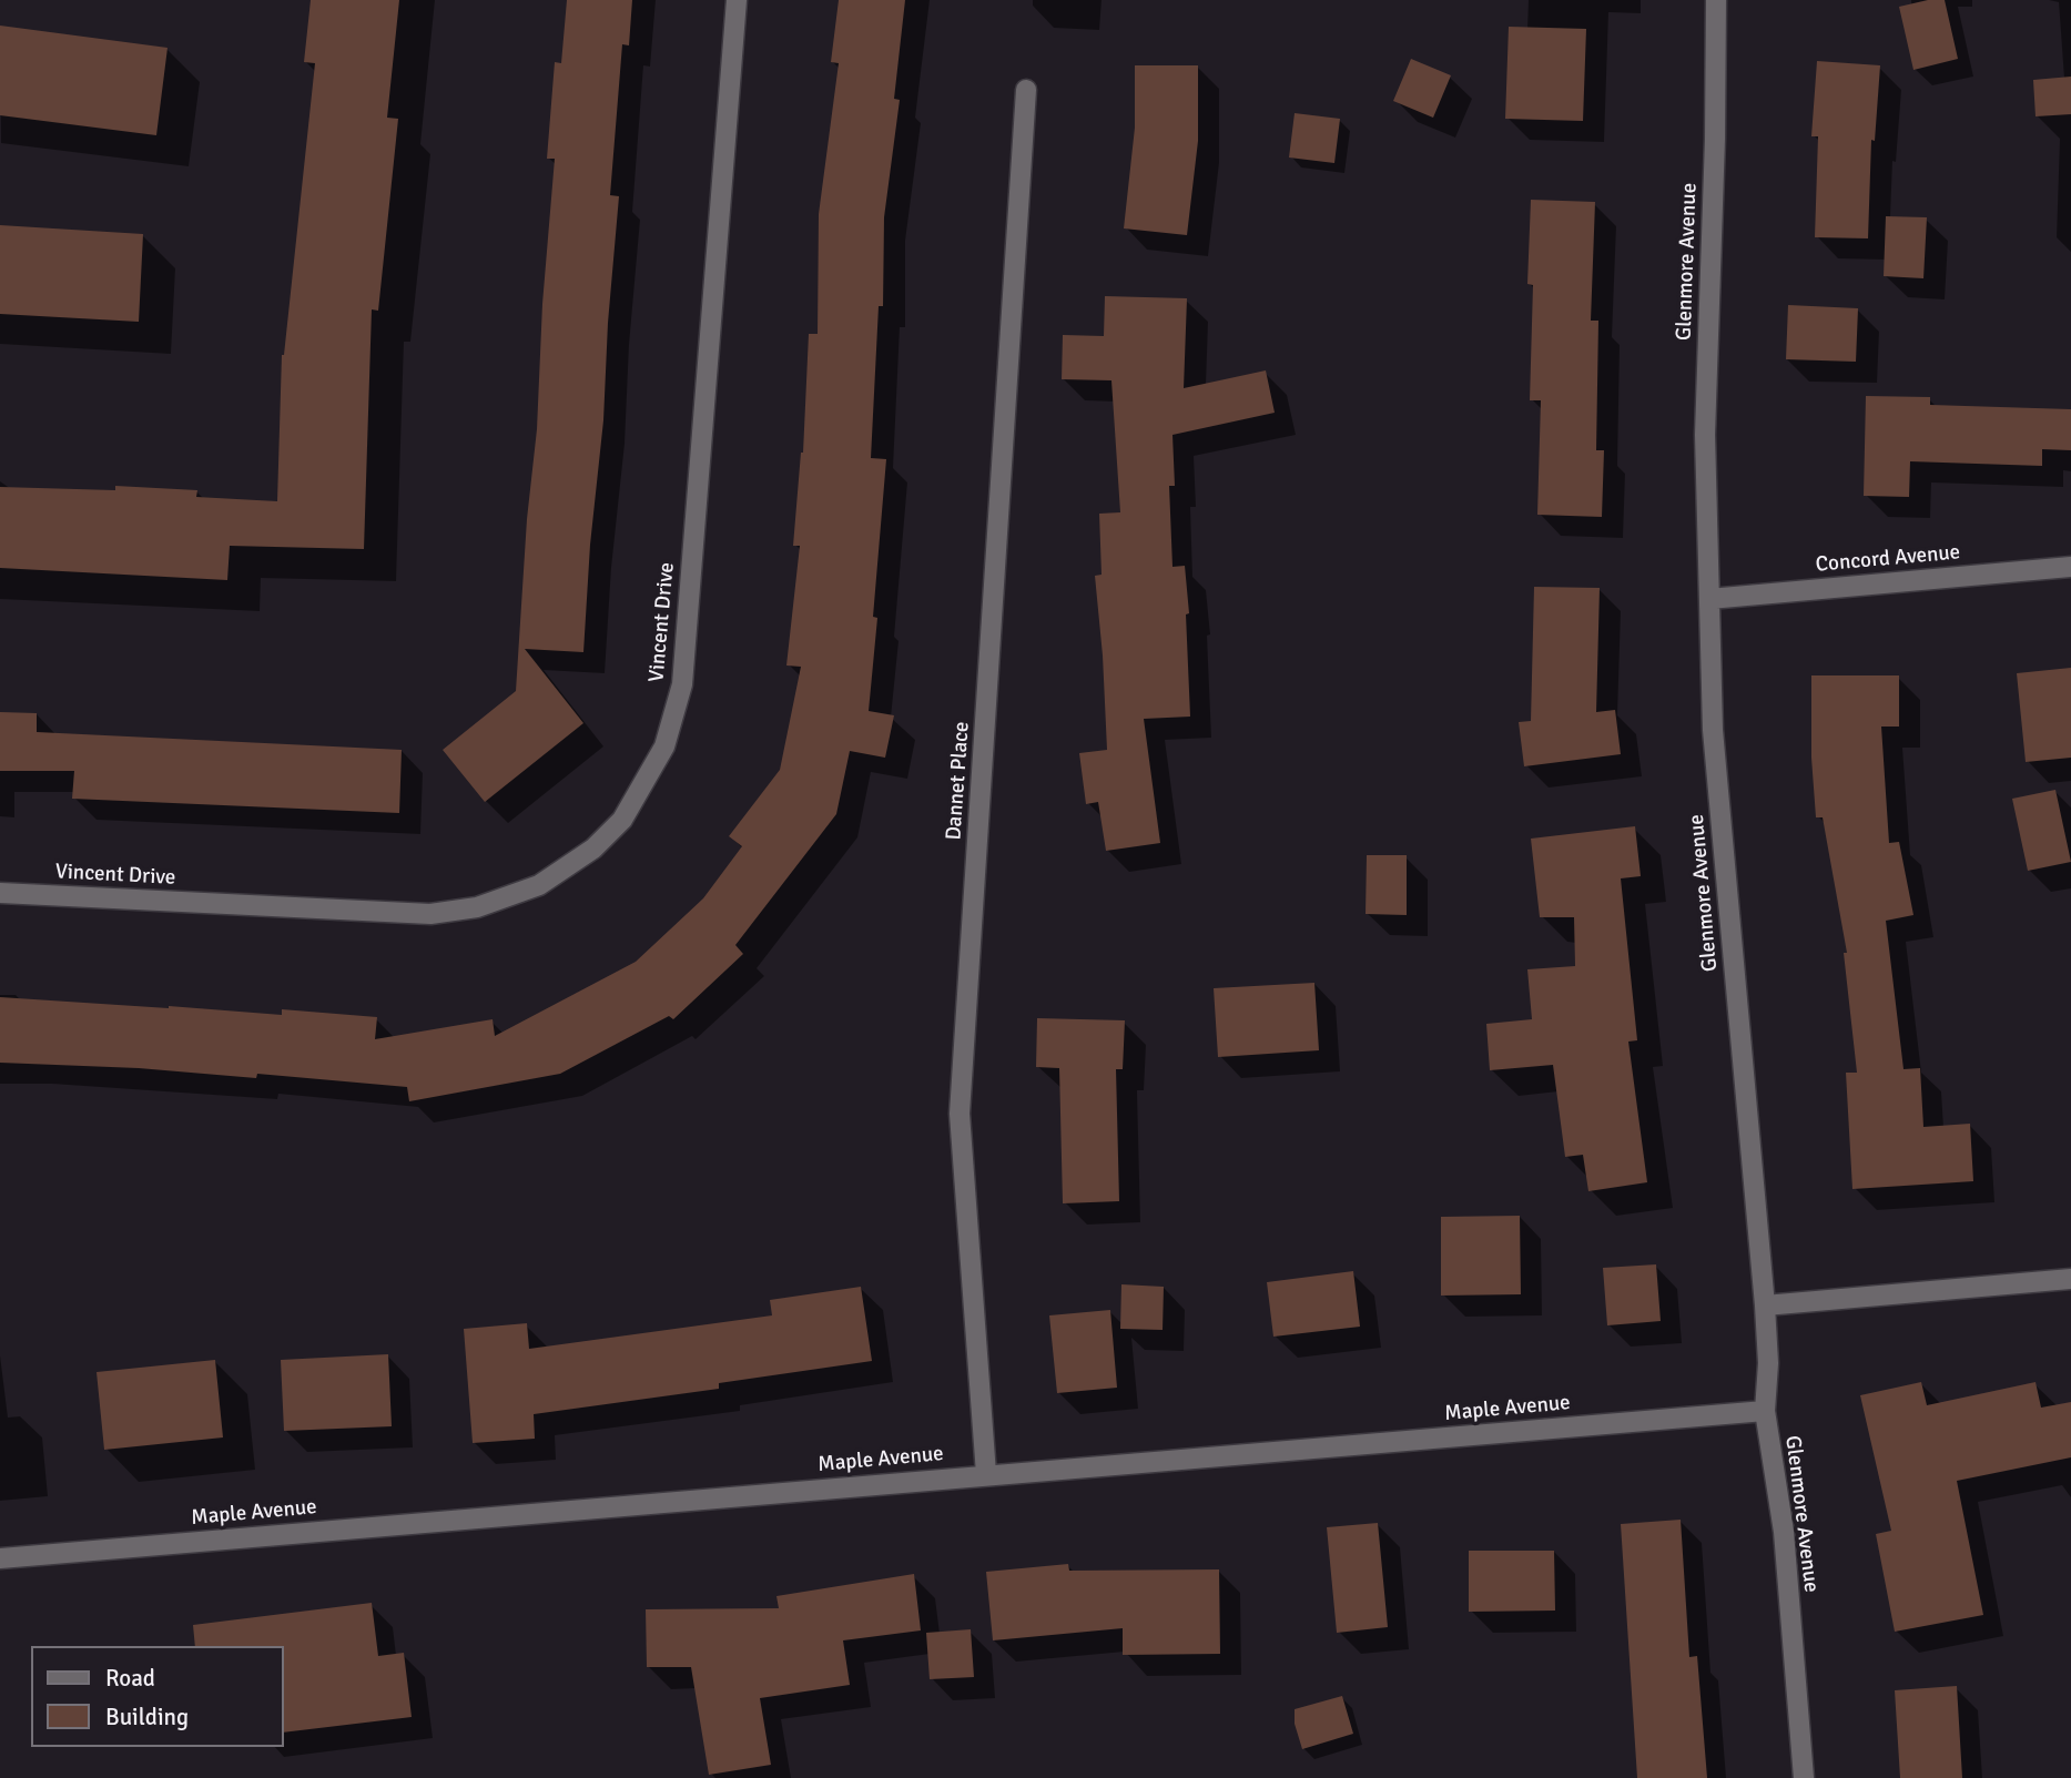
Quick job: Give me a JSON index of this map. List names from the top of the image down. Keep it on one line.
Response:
{"streets":{"street":["Glenmore Avenue","Concord Avenue","Vincent Drive","Dannet Place","Maple Avenue"]},"crossings":[["Glenmore Avenue","Concord Avenue"],["Glenmore Avenue","Maple Avenue"],["Dannet Place","Maple Avenue"]],"legend":["Road","Building"]}
